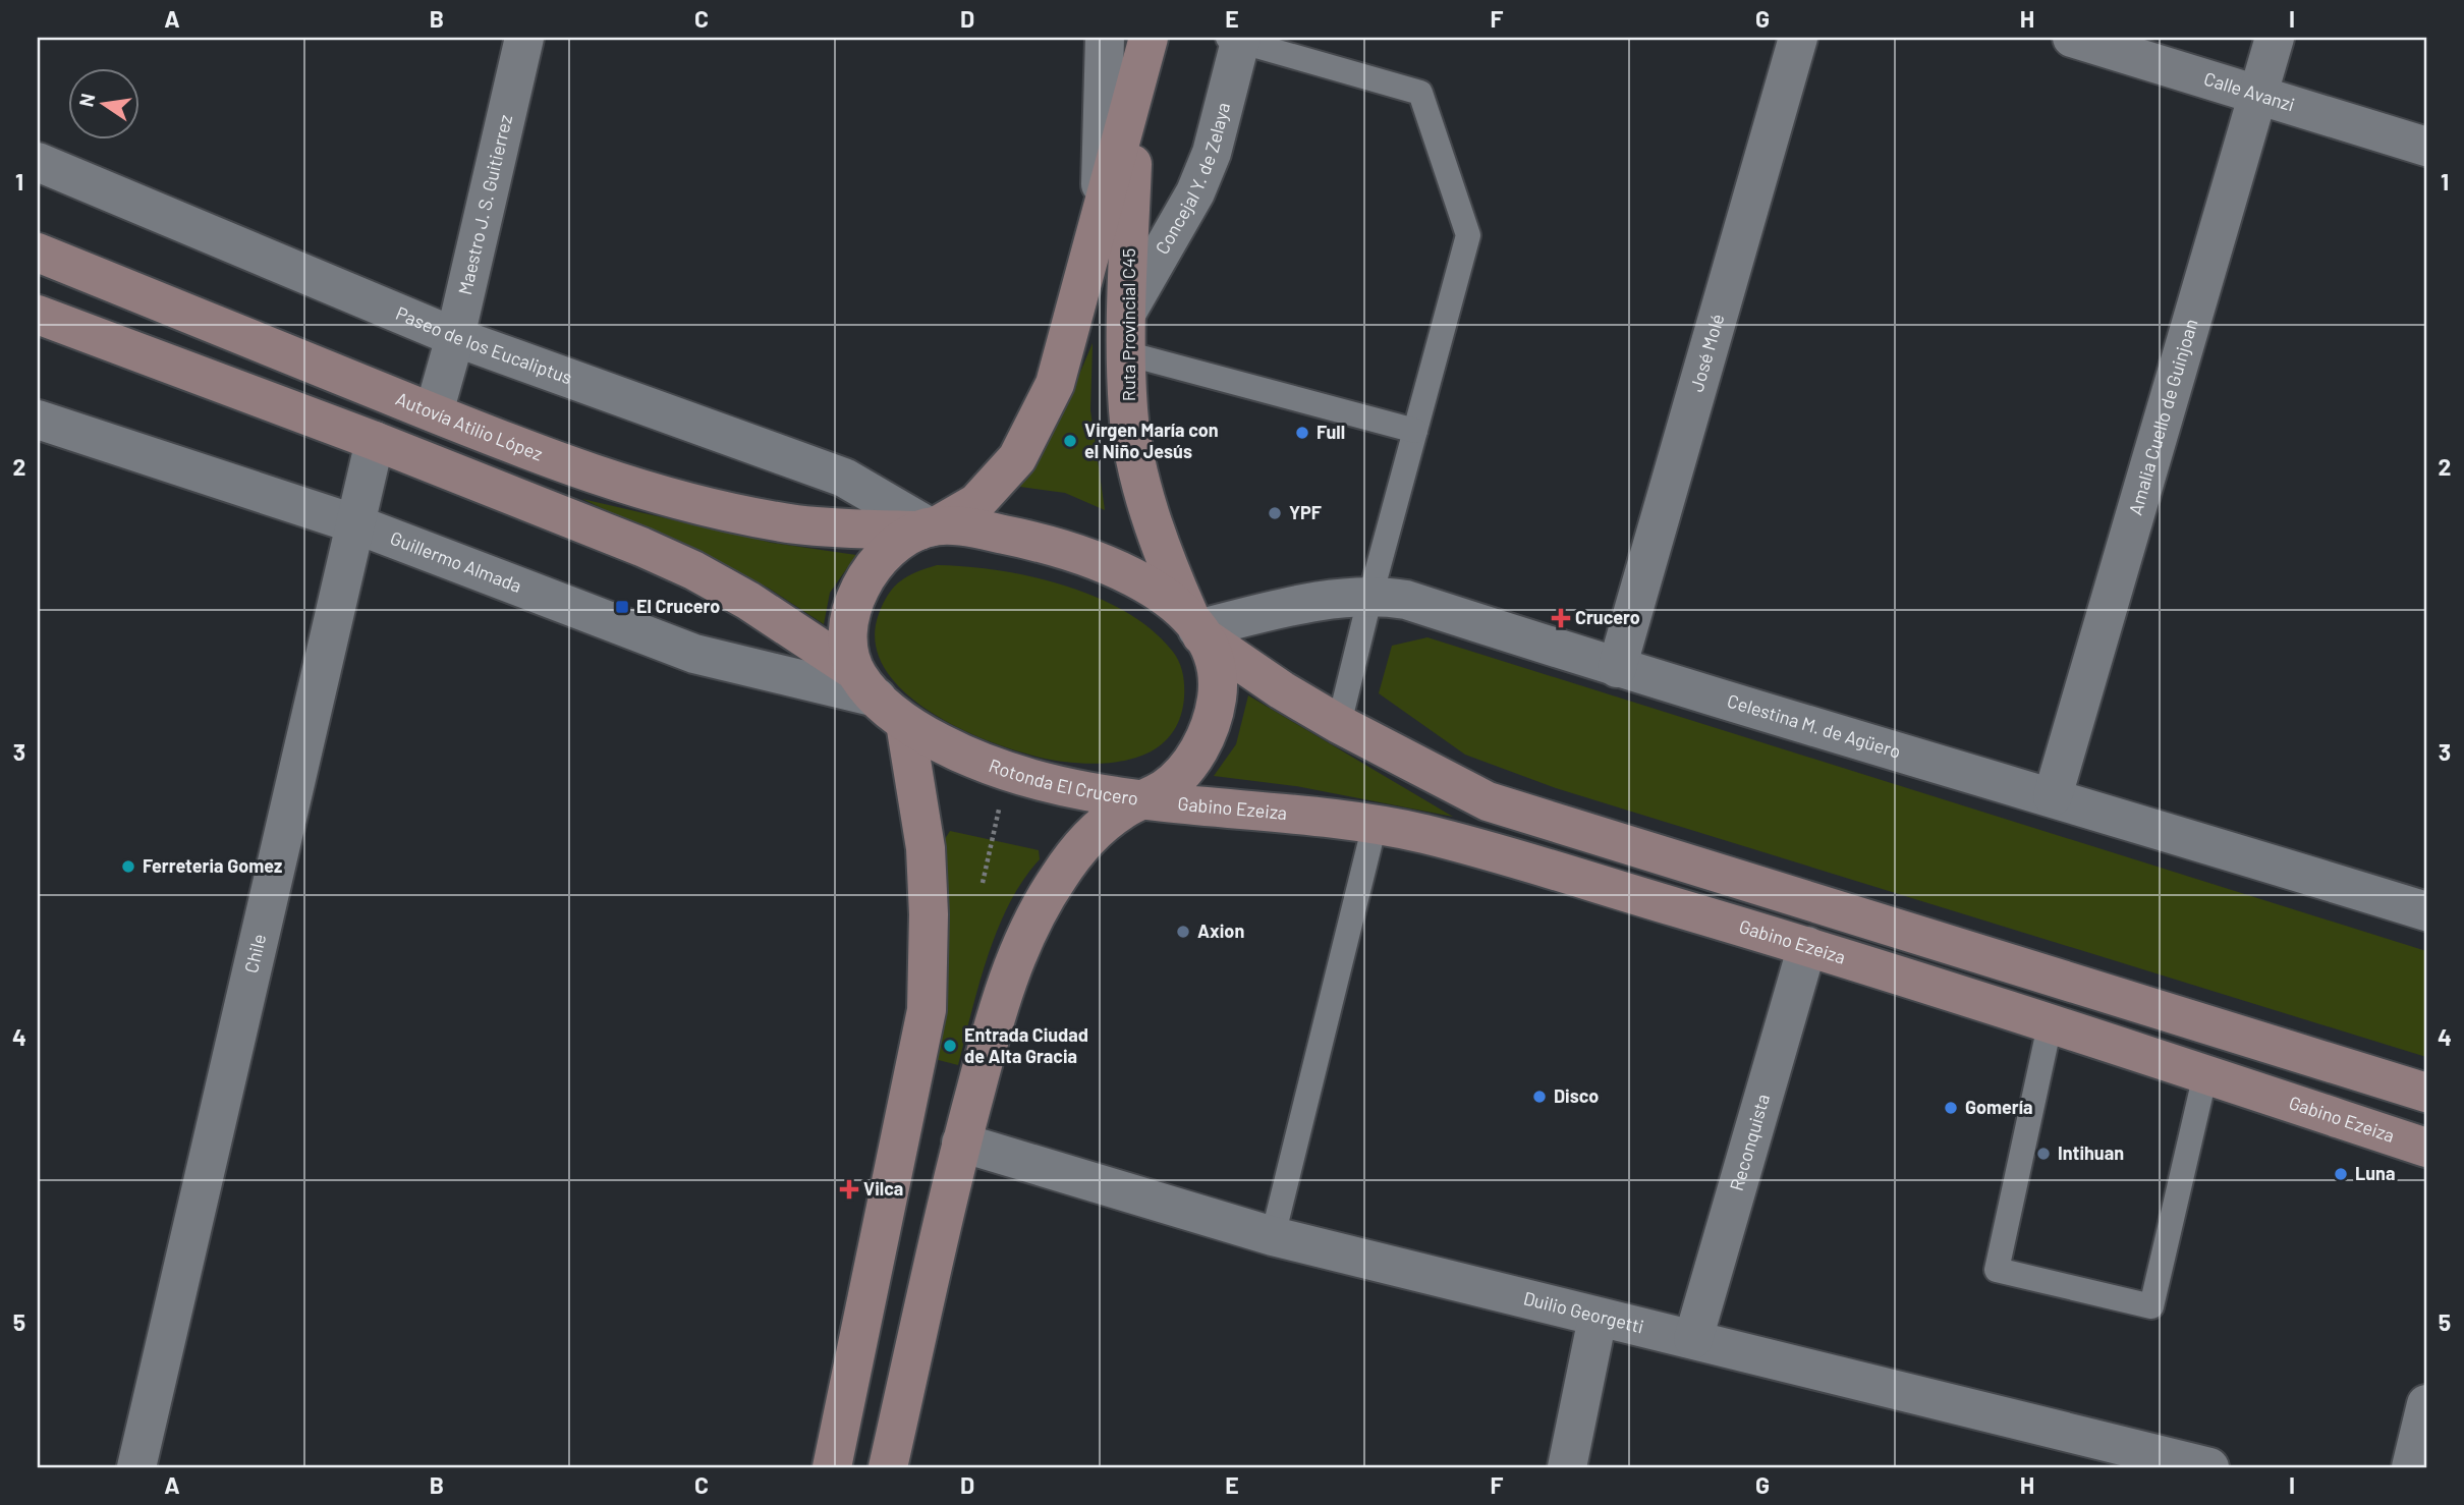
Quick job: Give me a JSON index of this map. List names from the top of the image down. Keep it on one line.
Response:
{"streets":{"main road":["Ruta Provincial C45","Autovía Atilio López","Rotonda El Crucero","Gabino Ezeiza"],"street":["Calle Avanzi","Concejal Y. de Zelaya","Maestro J. S. Guitierrez","Paseo de los Eucaliptus","José Molé","Amalia Cuello de Guinjoan","Guillermo Almada","Celestina M. de Agüero","Chile","Reconquista","Duilio Georgetti"]},"crossings":[["Calle Avanzi","Amalia Cuello de Guinjoan"],["Concejal Y. de Zelaya","Ruta Provincial C45"],["Maestro J. S. Guitierrez","Paseo de los Eucaliptus"],["Maestro J. S. Guitierrez","Autovía Atilio López"],["Ruta Provincial C45","Paseo de los Eucaliptus"],["Ruta Provincial C45","Autovía Atilio López"],["Ruta Provincial C45","Celestina M. de Agüero"],["Ruta Provincial C45","Rotonda El Crucero"],["Paseo de los Eucaliptus","Autovía Atilio López"],["Paseo de los Eucaliptus","Rotonda El Crucero"],["José Molé","Celestina M. de Agüero"],["Amalia Cuello de Guinjoan","Celestina M. de Agüero"],["Autovía Atilio López","Rotonda El Crucero"],["Guillermo Almada","Rotonda El Crucero"],["Guillermo Almada","Chile"],["Celestina M. de Agüero","Rotonda El Crucero"],["Rotonda El Crucero","Gabino Ezeiza"],["Gabino Ezeiza","Reconquista"],["Reconquista","Duilio Georgetti"]],"places":{"other":["Full","Virgen María con el Niño Jesús","YPF","Ferreteria Gomez","Axion","Entrada Ciudad de Alta Gracia","Disco","Gomería","Intihuan","Luna"],"transit":["El Crucero"],"health":["Crucero","Vilca"]},"north":"left","grid":{"columns":["A","B","C","D","E","F","G","H","I"],"rows":["1","2","3","4","5"]}}
